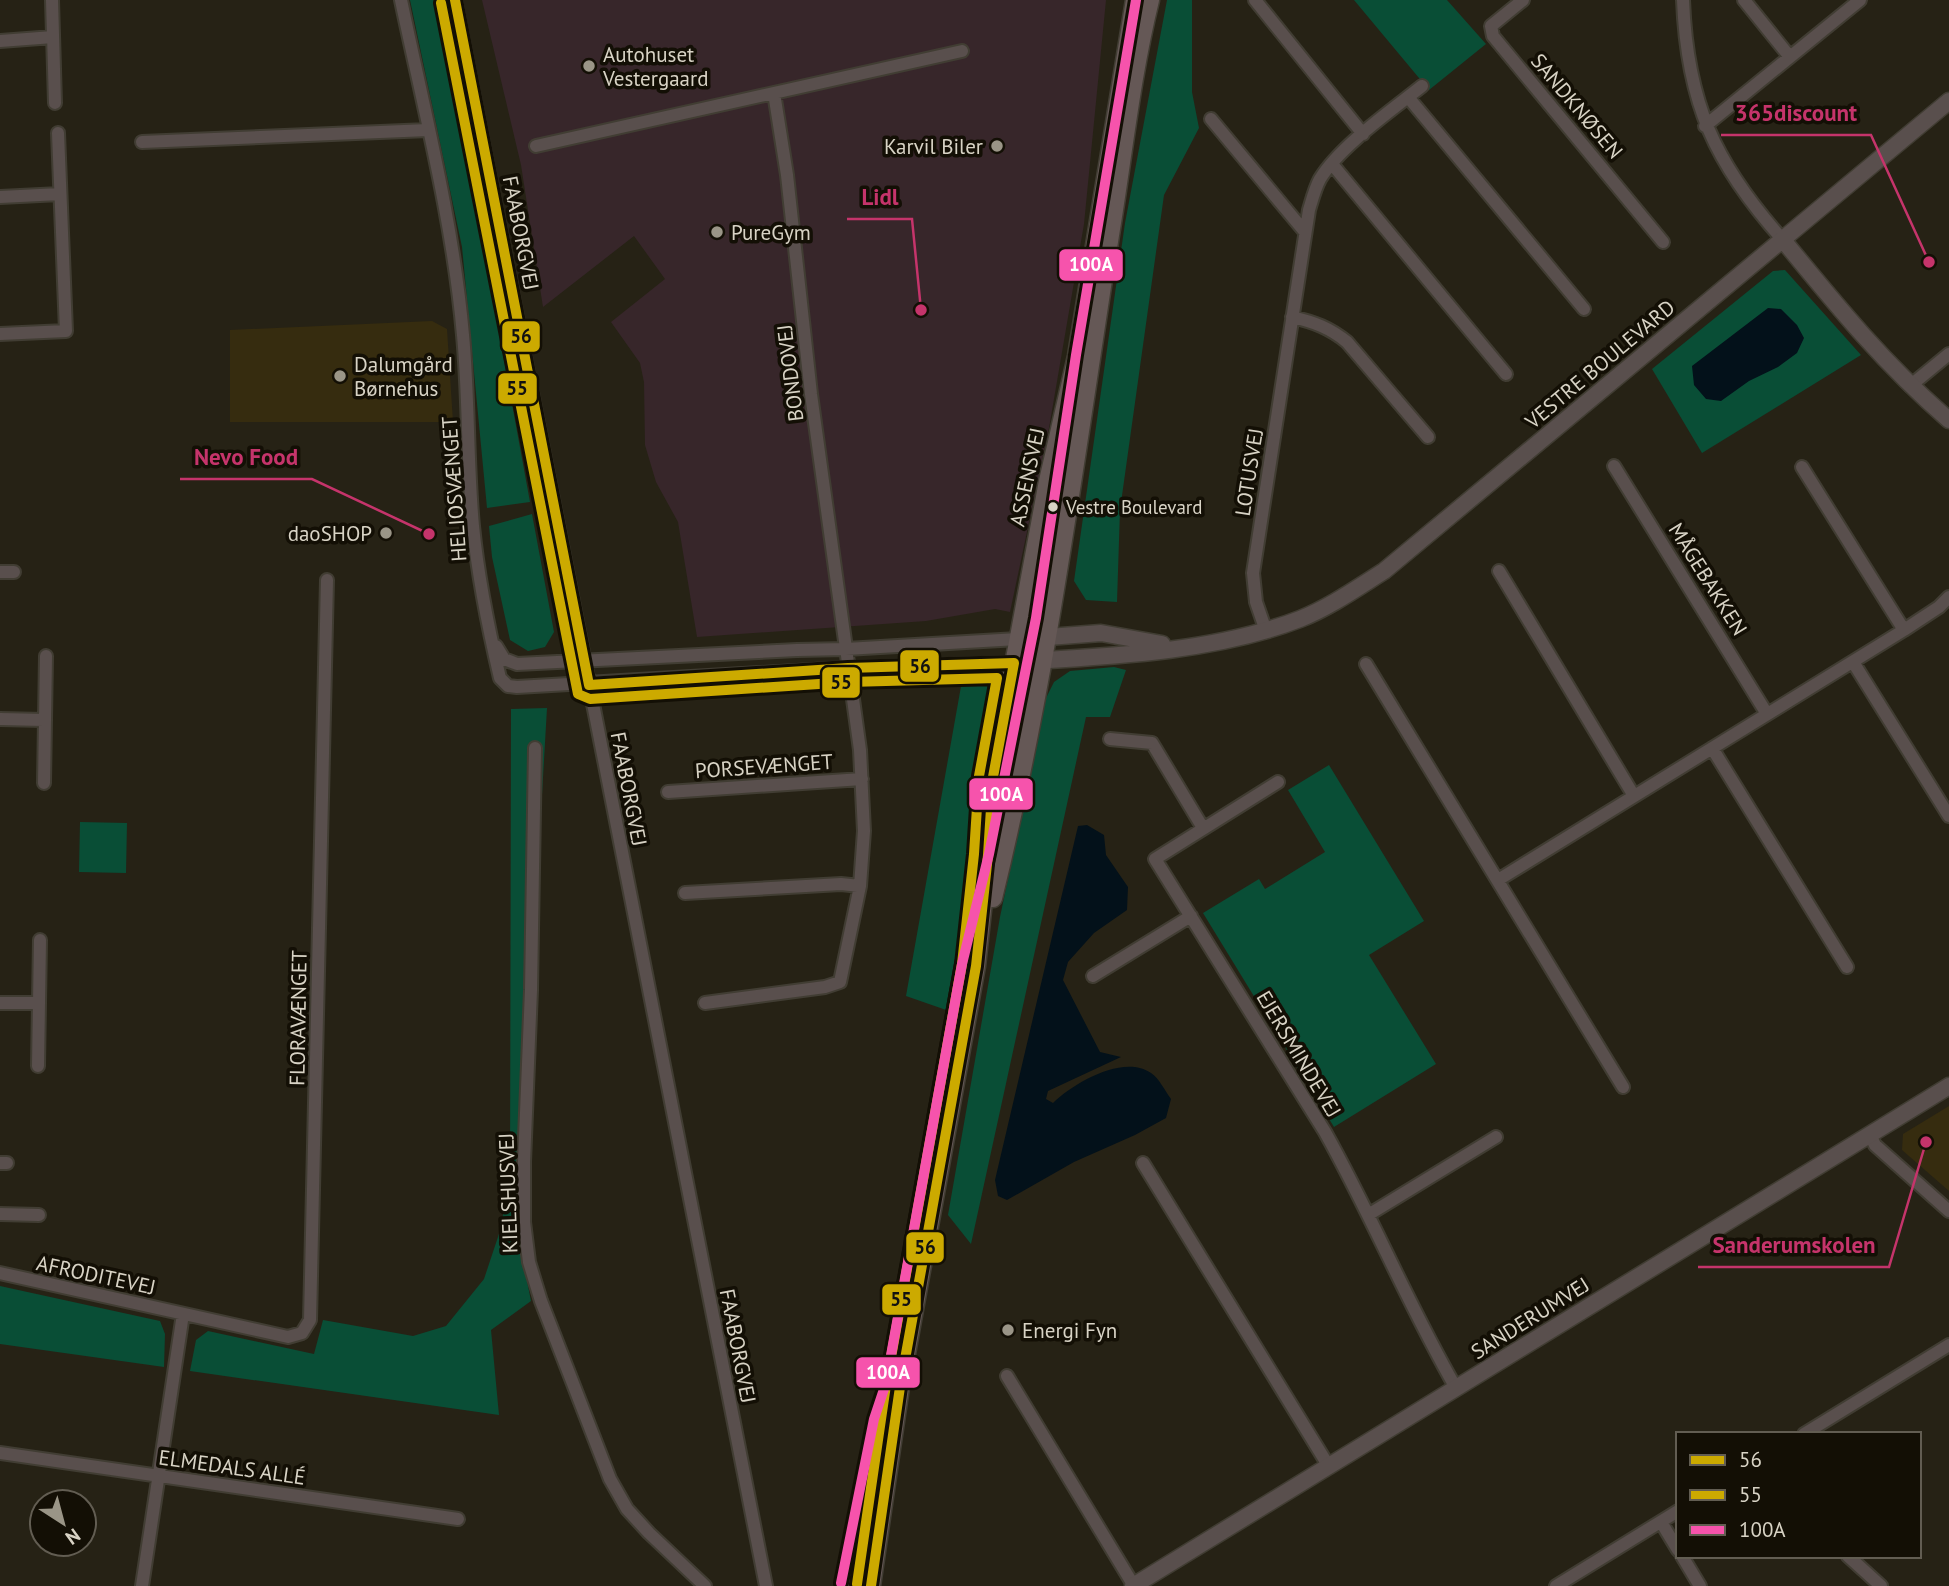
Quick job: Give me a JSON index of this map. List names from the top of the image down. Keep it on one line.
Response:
{"streets":{"main road":["ASSENSVEJ"],"street":["SANDKNØSEN","FAABORGVEJ","VESTRE BOULEVARD","BONDOVEJ","LOTUSVEJ","HELIOSVÆNGET","MÅGEBAKKEN","PORSEVÆNGET","FLORAVÆNGET","EJERSMINDEVEJ","KIELSHUSVEJ","AFRODITEVEJ","SANDERUMVEJ","ELMEDALS ALLÉ"]},"crossings":[["FAABORGVEJ","VESTRE BOULEVARD"],["FAABORGVEJ","HELIOSVÆNGET"],["VESTRE BOULEVARD","BONDOVEJ"],["VESTRE BOULEVARD","LOTUSVEJ"],["VESTRE BOULEVARD","ASSENSVEJ"],["VESTRE BOULEVARD","HELIOSVÆNGET"],["VESTRE BOULEVARD","PORSEVÆNGET"],["FLORAVÆNGET","AFRODITEVEJ"],["EJERSMINDEVEJ","SANDERUMVEJ"]],"places":["Autohuset Vestergaard","Karvil Biler","PureGym","365discount","Lidl","Dalumgård Børnehus","Vestre Boulevard","daoSHOP","Nevo Food","Sanderumskolen","Energi Fyn"],"lines":["transit line 56","transit line 100A","transit line 55"],"legend":["56","55","100A"],"north":"bottom right"}
